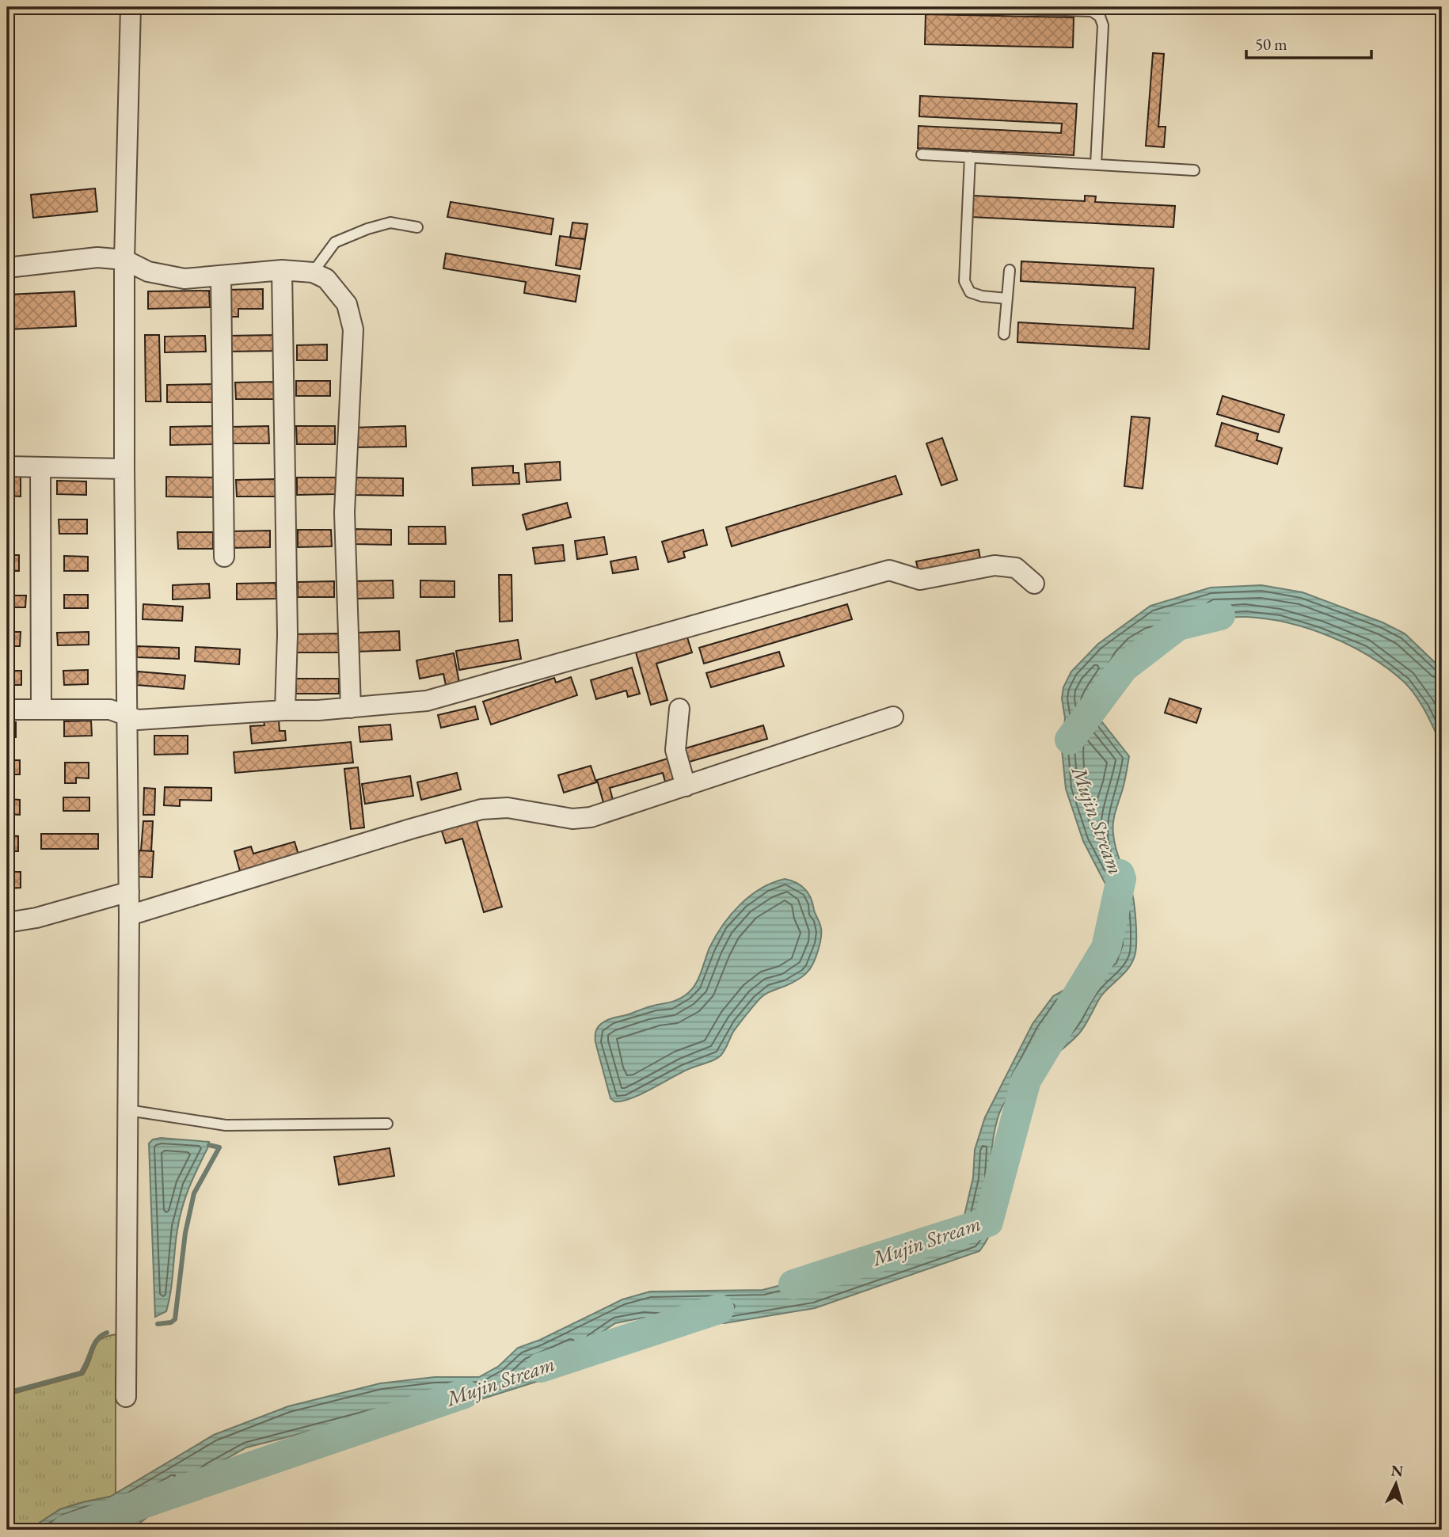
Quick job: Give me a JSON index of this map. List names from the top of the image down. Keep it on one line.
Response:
{"water":["Mujin Stream"],"scale_bar":"50 m","north":"top"}
